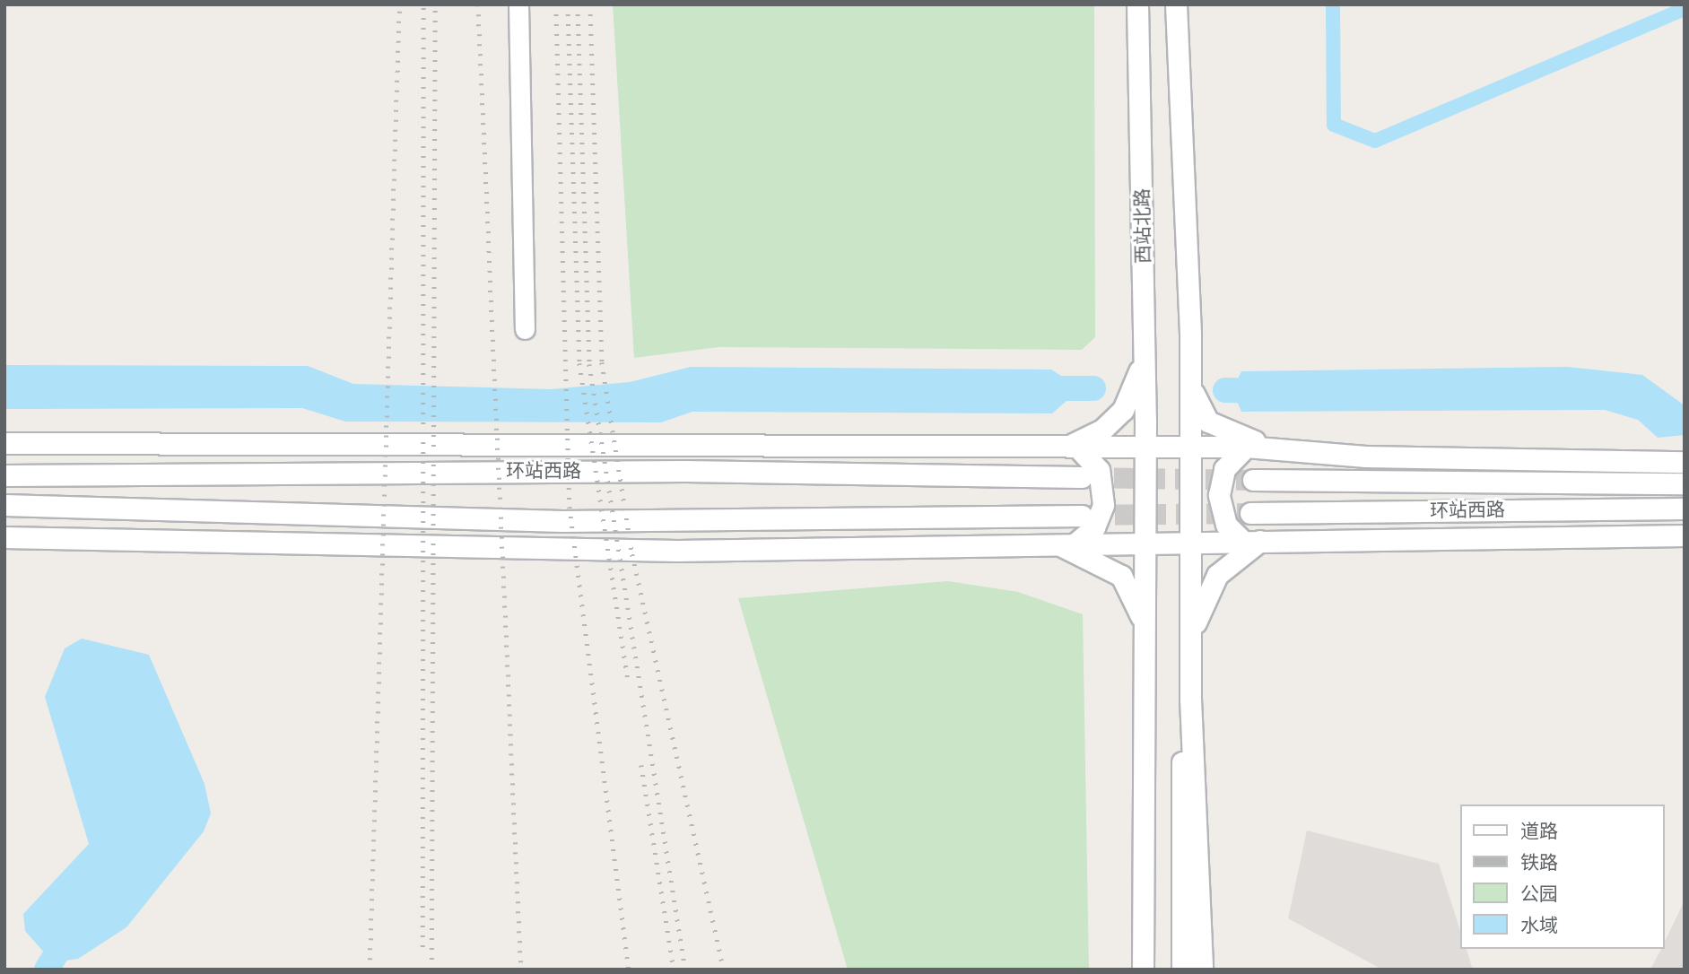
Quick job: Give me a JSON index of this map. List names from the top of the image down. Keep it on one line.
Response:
{"streets":{"main road":["西站北路","环站西路"]},"legend":["道路","铁路","公园","水域"]}
